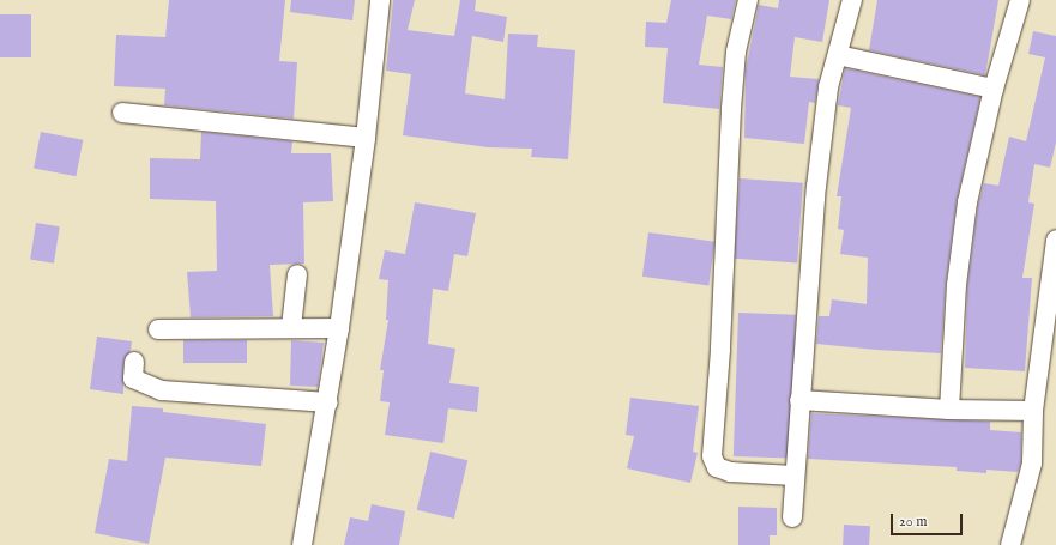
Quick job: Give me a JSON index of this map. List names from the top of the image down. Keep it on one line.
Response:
{"scale_bar":"20 m"}
